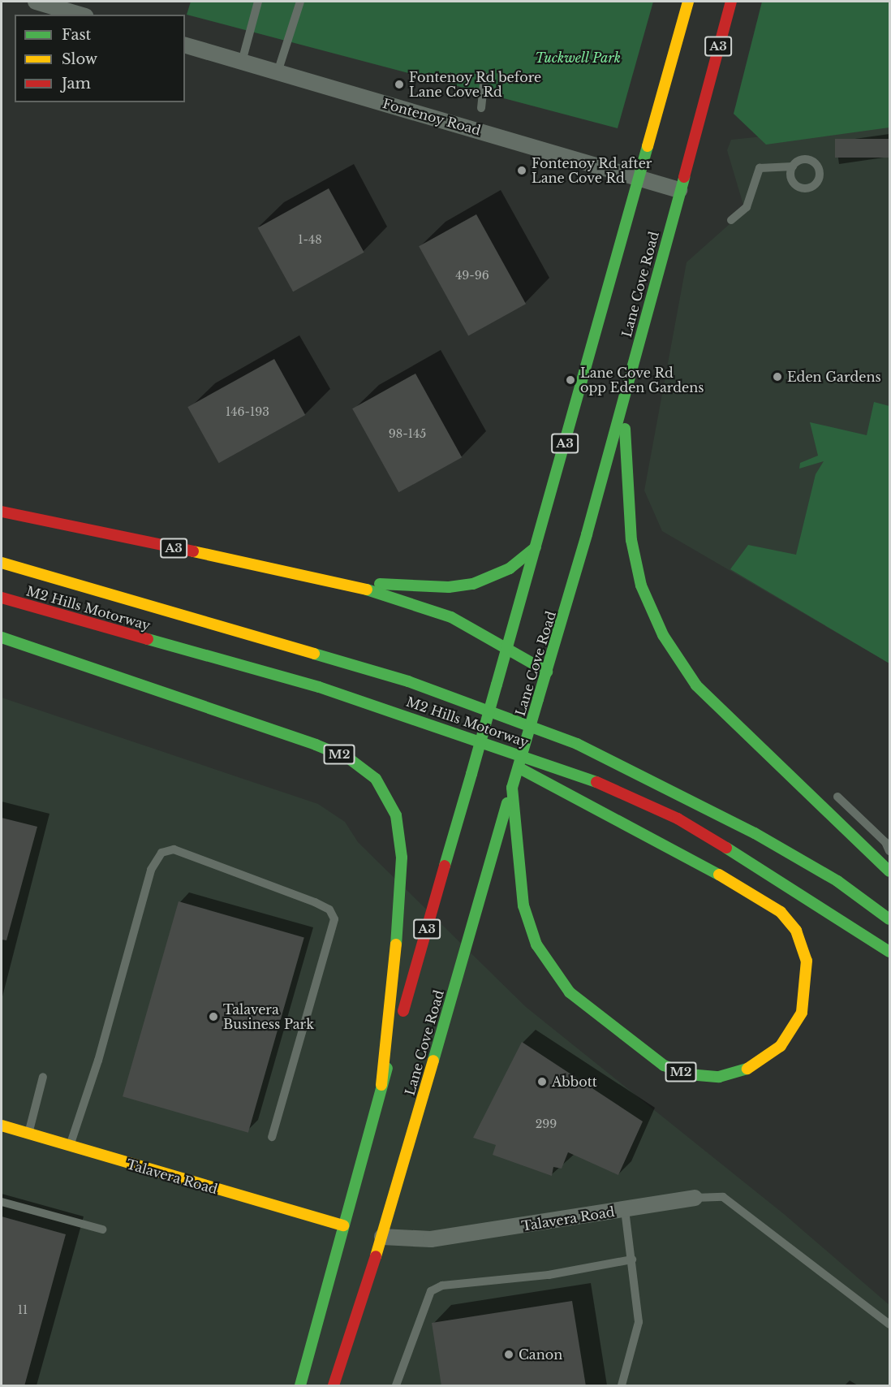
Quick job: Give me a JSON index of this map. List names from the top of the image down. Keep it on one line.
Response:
{"streets":{"main road":["A3","Lane Cove Road","M2 Hills Motorway","M2","Talavera Road"],"street":["Fontenoy Road"]},"crossings":[["A3","Fontenoy Road"],["A3","Lane Cove Road"],["A3","M2"],["A3","Talavera Road"],["Fontenoy Road","Lane Cove Road"],["Lane Cove Road","M2"],["Lane Cove Road","Talavera Road"],["M2 Hills Motorway","M2"]],"parks":["Tuckwell Park"],"places":["Fontenoy Rd before Lane Cove Rd","Fontenoy Rd after Lane Cove Rd","Eden Gardens","Lane Cove Rd opp Eden Gardens","Talavera Business Park","Abbott","Canon"],"house_numbers":["1-48","49-96","146-193","98-145","299","11"],"legend":["Fast","Slow","Jam"]}
